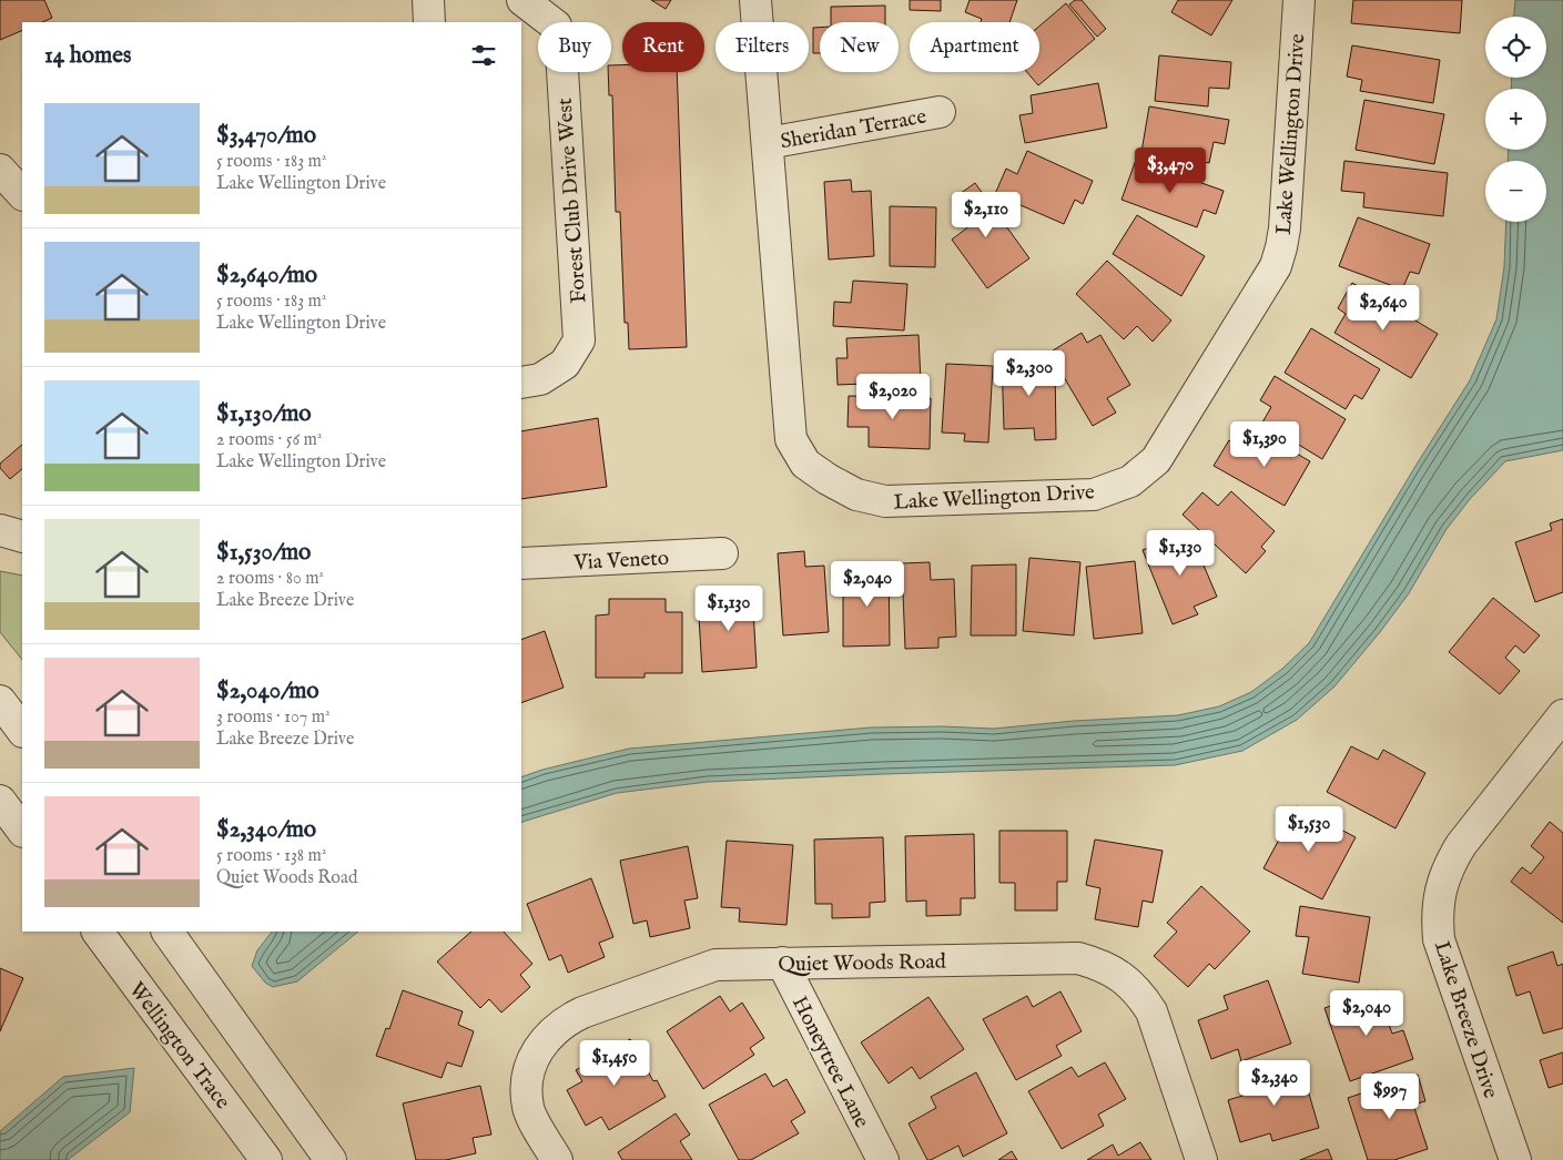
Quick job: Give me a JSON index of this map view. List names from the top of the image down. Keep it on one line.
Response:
{"streets":{"street":["Sheridan Terrace","Lake Wellington Drive","Forest Club Drive West","Via Veneto","Quiet Woods Road","Lake Breeze Drive","Wellington Trace","Honeytree Lane"]},"crossings":[["Sheridan Terrace","Lake Wellington Drive"],["Quiet Woods Road","Honeytree Lane"]],"page":{"map_buttons":["+","−"],"chip":["Buy","Rent","Filters","New","Apartment"],"heading":"14 homes","list":[{"name":"$3,470/mo","note":"5 rooms · 183 m² · Lake Wellington Drive"},{"name":"$2,640/mo","note":"5 rooms · 183 m² · Lake Wellington Drive"},{"name":"$1,130/mo","note":"2 rooms · 56 m² · Lake Wellington Drive"},{"name":"$1,530/mo","note":"2 rooms · 80 m² · Lake Breeze Drive"},{"name":"$2,040/mo","note":"3 rooms · 107 m² · Lake Breeze Drive"},{"name":"$2,340/mo","note":"5 rooms · 138 m² · Quiet Woods Road"}],"price":["$3,470","$2,110","$2,640","$2,300","$2,020","$1,390","$1,130","$2,040","$1,130","$1,530","$2,040","$1,450","$2,340","$997"]}}
